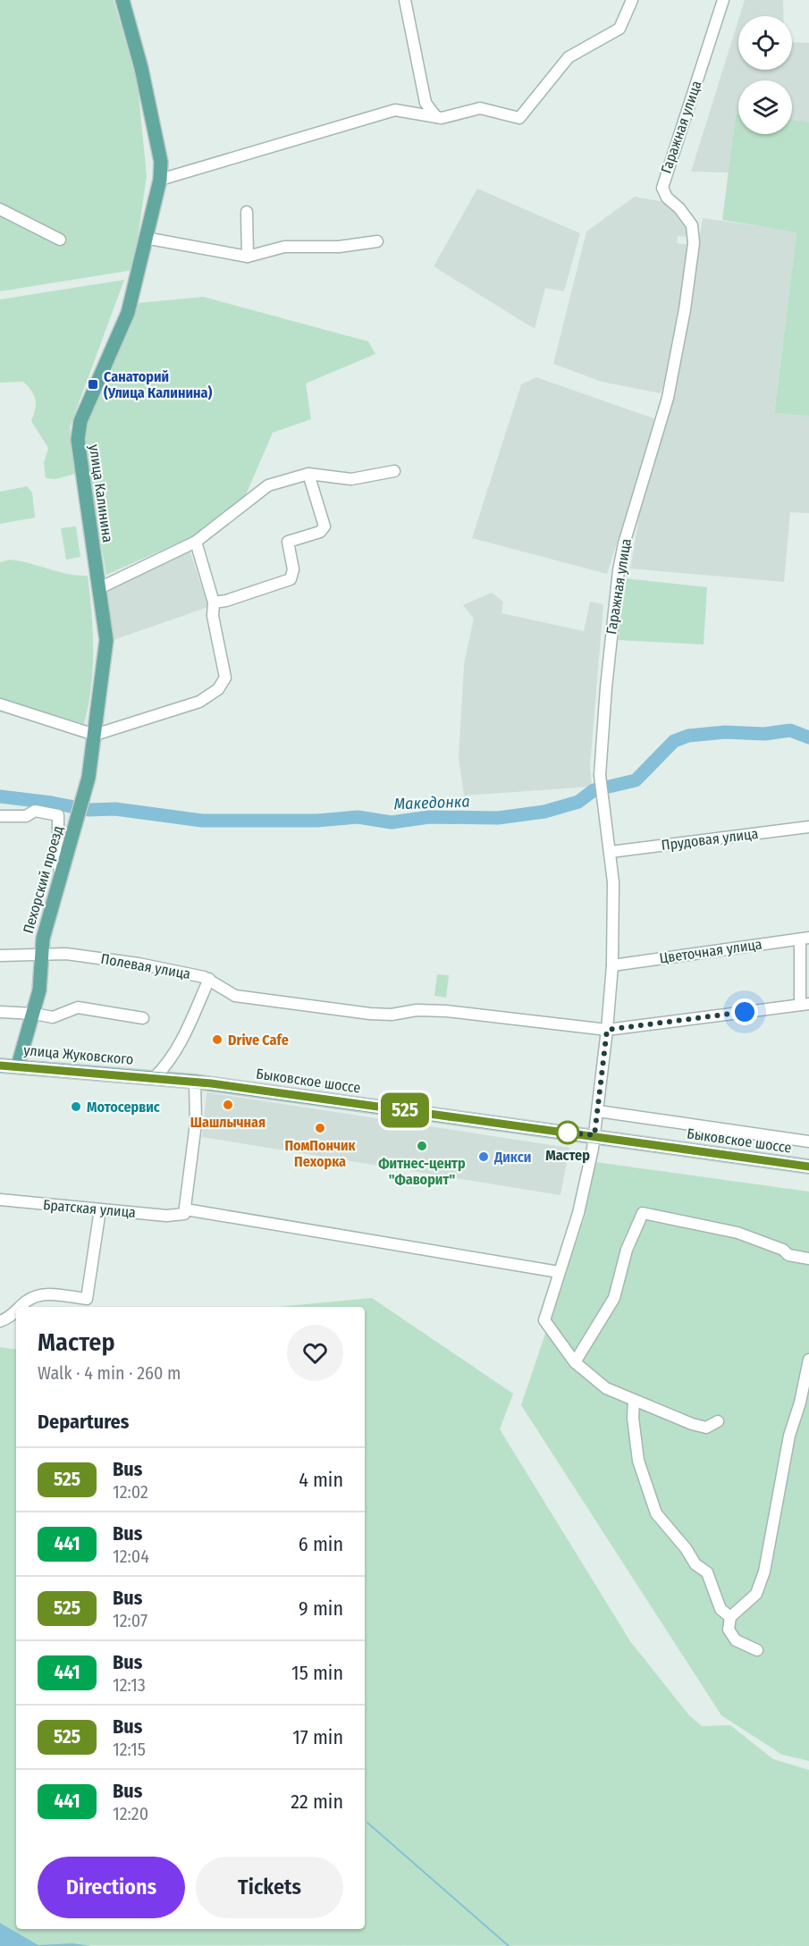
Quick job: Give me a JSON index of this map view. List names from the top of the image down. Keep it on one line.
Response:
{"streets":{"main road":["улица Калинина","Пехорский проезд","улица Жуковского","Быковское шоссе"],"street":["Гаражная улица","Прудовая улица","Цветочная улица","Полевая улица","Братская улица"]},"crossings":[["Гаражная улица","Прудовая улица"],["Гаражная улица","Цветочная улица"],["Гаражная улица","Быковское шоссе"],["Гаражная улица","Братская улица"],["улица Калинина","Пехорский проезд"],["Пехорский проезд","Полевая улица"],["Пехорский проезд","улица Жуковского"],["Полевая улица","улица Жуковского"],["Полевая улица","Быковское шоссе"],["улица Жуковского","Быковское шоссе"]],"water":["Македонка"],"places":{"transit":["Санаторий (Улица Калинина)"],"other":["Drive Cafe","Шашлычная","Мотосервис","ПомПончик Пехорка","Мастер","Фитнес-центр \"Фаворит\"","Дикси"]},"lines":["bus line 525"],"page":{"on_map":"525","heading":[["Мастер","Walk · 4 min · 260 m"],"Departures"],"list":[{"mark":"525","name":"Bus","note":"12:02","value":"4 min"},{"mark":"441","name":"Bus","note":"12:04","value":"6 min"},{"mark":"525","name":"Bus","note":"12:07","value":"9 min"},{"mark":"441","name":"Bus","note":"12:13","value":"15 min"},{"mark":"525","name":"Bus","note":"12:15","value":"17 min"},{"mark":"441","name":"Bus","note":"12:20","value":"22 min"}],"buttons":["Directions","Tickets"]}}
